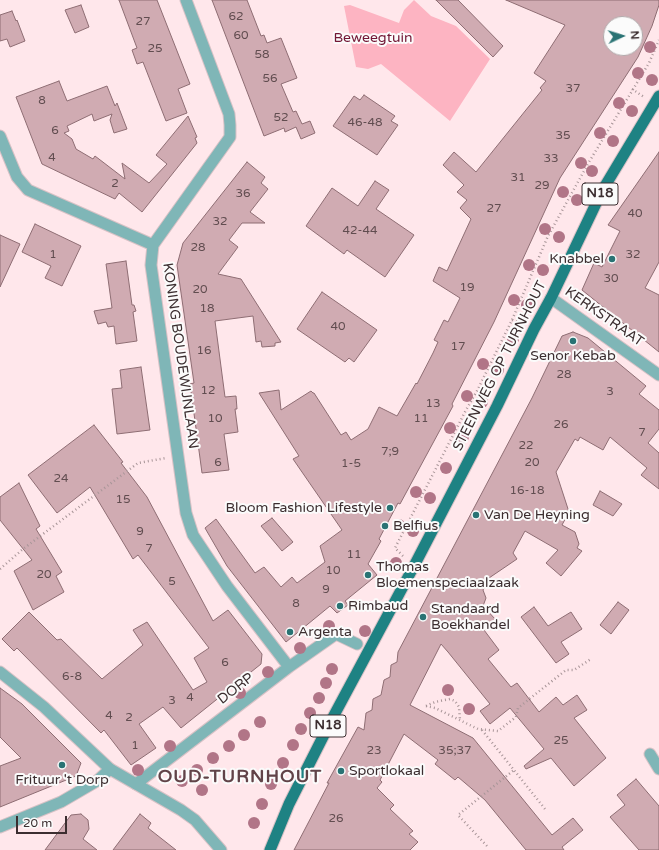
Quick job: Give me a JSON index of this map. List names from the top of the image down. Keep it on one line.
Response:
{"streets":{"main road":["N18","STEENWEG OP TURNHOUT"],"street":["KERKSTRAAT","KONING BOUDEWIJNLAAN","DORP"]},"crossings":[["KERKSTRAAT","STEENWEG OP TURNHOUT"],["KONING BOUDEWIJNLAAN","DORP"]],"districts":["OUD-TURNHOUT"],"parks":["Beweegtuin"],"places":["Knabbel","Senor Kebab","Bloom Fashion Lifestyle","Van De Heyning","Belfius","Thomas Bloemenspeciaalzaak","Rimbaud","Standaard Boekhandel","Argenta","Frituur 't Dorp","Sportlokaal"],"house_numbers":["62","27","60","25","58","56","37","8","52","46-48","6","35","4","33","31","2","29","36","27","40","32","42-44","28","1","32","30","19","20","18","40","17","16","28","12","3","13","10","11","26","7","22","7;9","6","20","1-5","24","16-18","15","9","7","11","10","20","5","9","8","6","6-8","4","3","4","2","25","1","23","35;37","26"],"scale_bar":"20 m","north":"right"}
